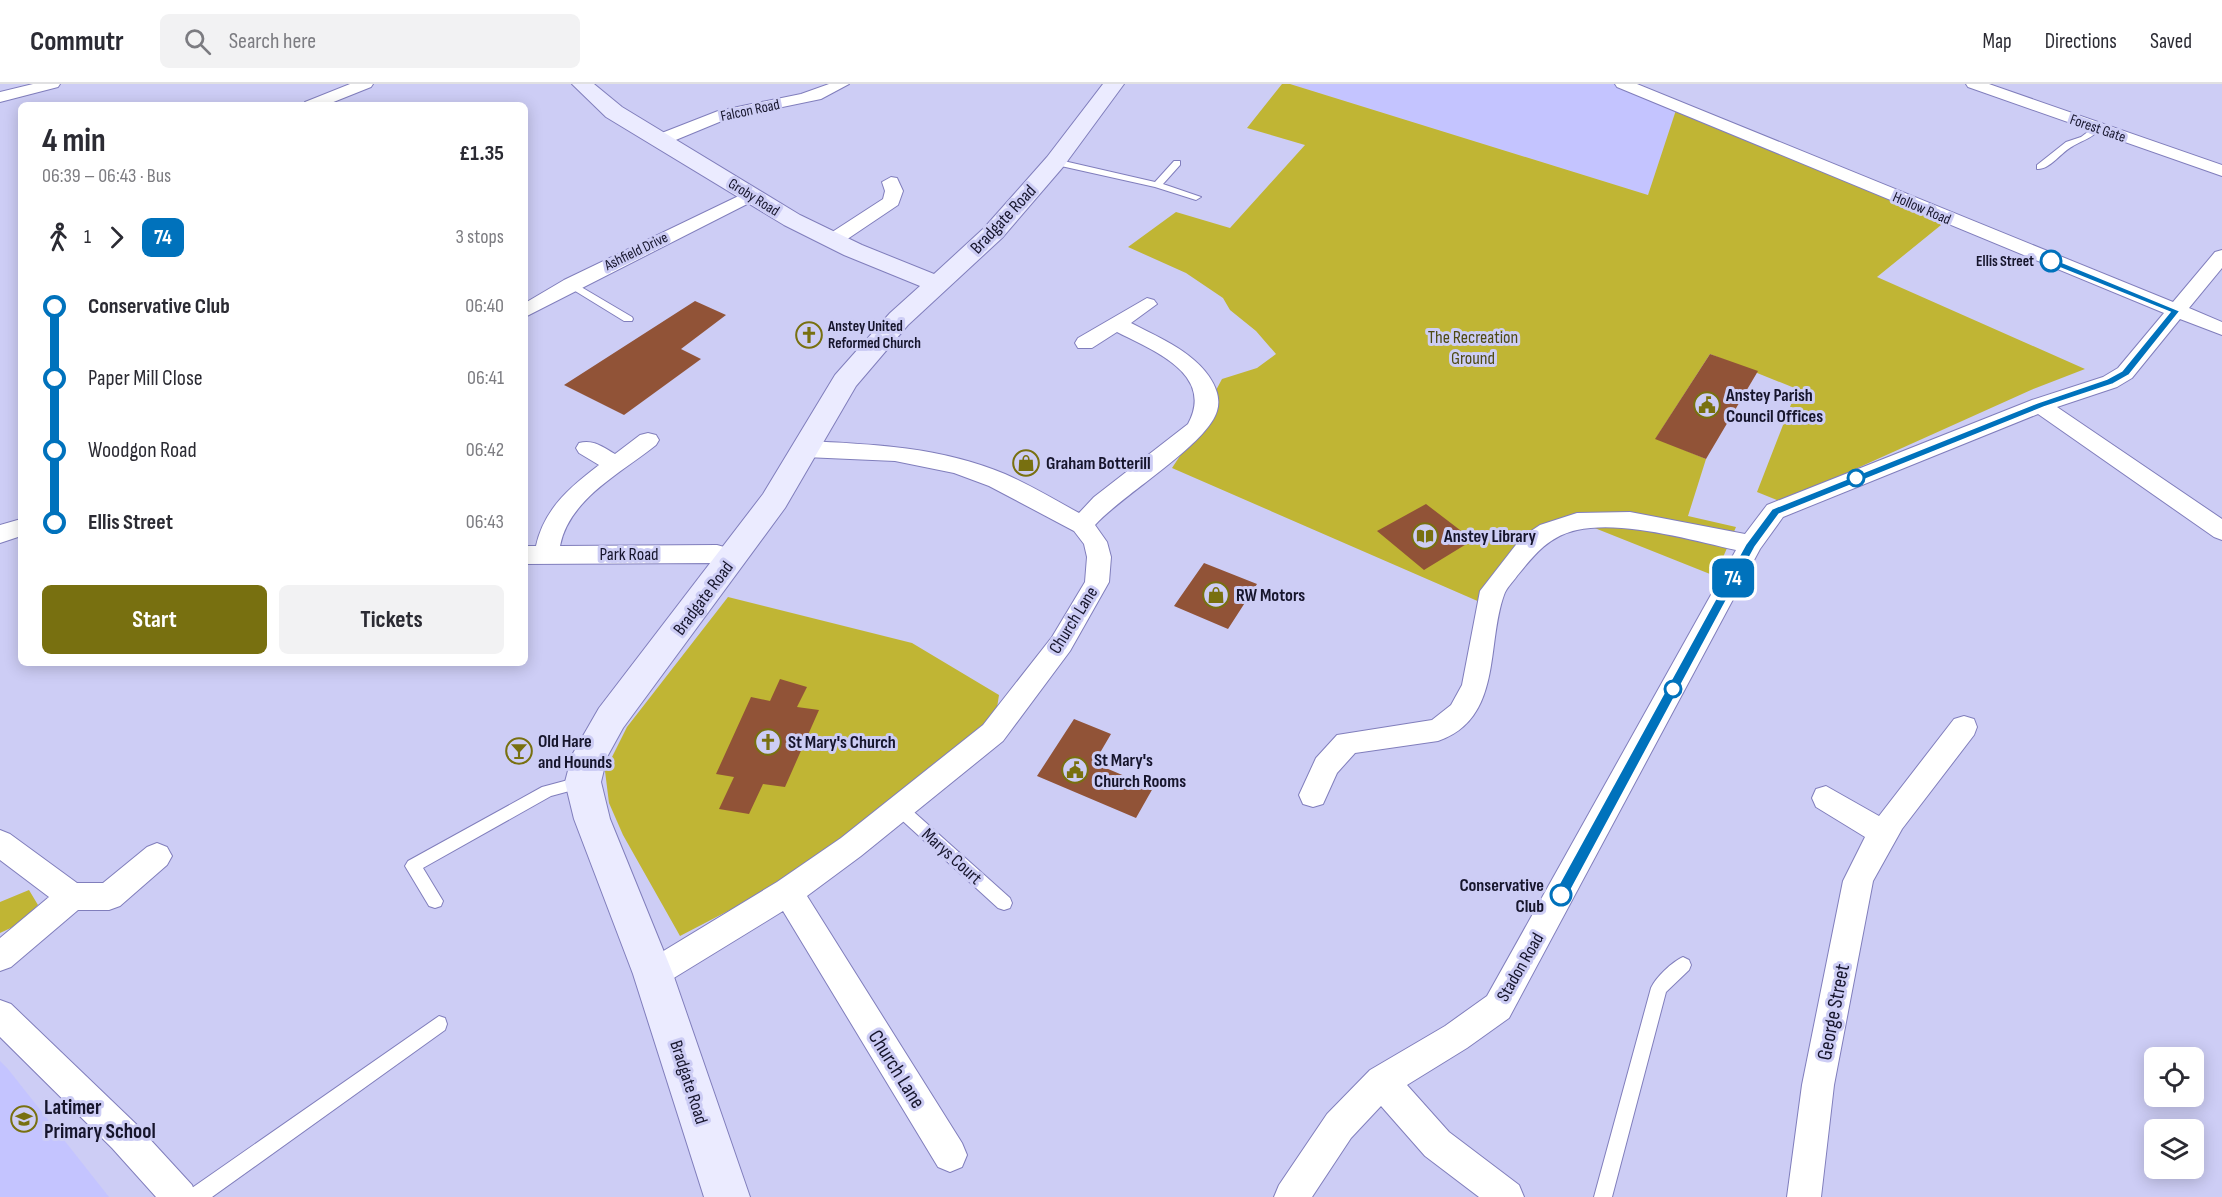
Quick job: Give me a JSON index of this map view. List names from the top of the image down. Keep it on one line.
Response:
{"streets":{"street":["Falcon Road","Forest Gate","Groby Road","Hollow Road","Bradgate Road","Ashfield Drive","Park Road","Church Lane","Stadon Road","George Street"],"lane":["Marys Court"]},"crossings":[["Falcon Road","Groby Road"],["Groby Road","Bradgate Road"],["Groby Road","Ashfield Drive"],["Hollow Road","Stadon Road"],["Bradgate Road","Park Road"],["Bradgate Road","Church Lane"],["Church Lane","Marys Court"]],"parks":["The Recreation Ground"],"places":{"other":["Ellis Street","Conservative Club"],"church":["Anstey United Reformed Church","St Mary's Church"],"public building":["Anstey Parish Council Offices","St Mary's Church Rooms"],"shop":["Graham Botterill","RW Motors"],"library":["Anstey Library"],"bar":["Old Hare and Hounds"],"school or university":["Latimer Primary School"]},"lines":["bus line 74"],"page":{"header":"Commutr","search":"Search here","nav":["Map","Directions","Saved"],"on_map":"74","heading":["4 min","06:39 – 06:43 · Bus","£1.35"],"legs":["1","74","3 stops"],"list":[{"name":"Conservative Club","value":"06:40"},{"name":"Paper Mill Close","value":"06:41"},{"name":"Woodgon Road","value":"06:42"},{"name":"Ellis Street","value":"06:43"}],"buttons":["Start","Tickets"]}}
